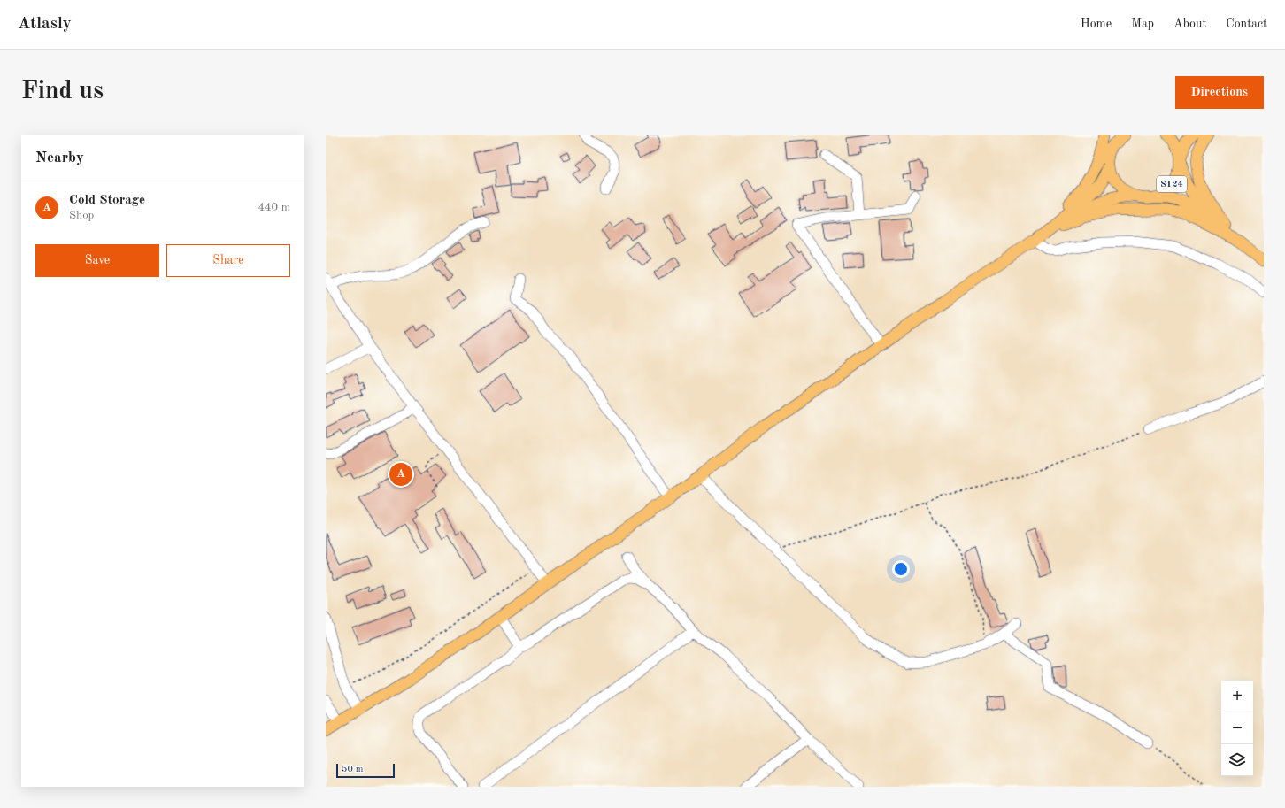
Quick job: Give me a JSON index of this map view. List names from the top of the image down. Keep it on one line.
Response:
{"streets":{"main road":["S124"]},"scale_bar":"50 m","page":{"header":"Atlasly","nav":["Home","Map","About","Contact"],"buttons":["Directions",["Save","Share"]],"title":"Find us","heading":"Nearby","list":[{"mark":"A","name":"Cold Storage","note":"Shop","value":"440 m"}],"pins":"A","map_buttons":["+","−"],"scale":"50 m"}}
